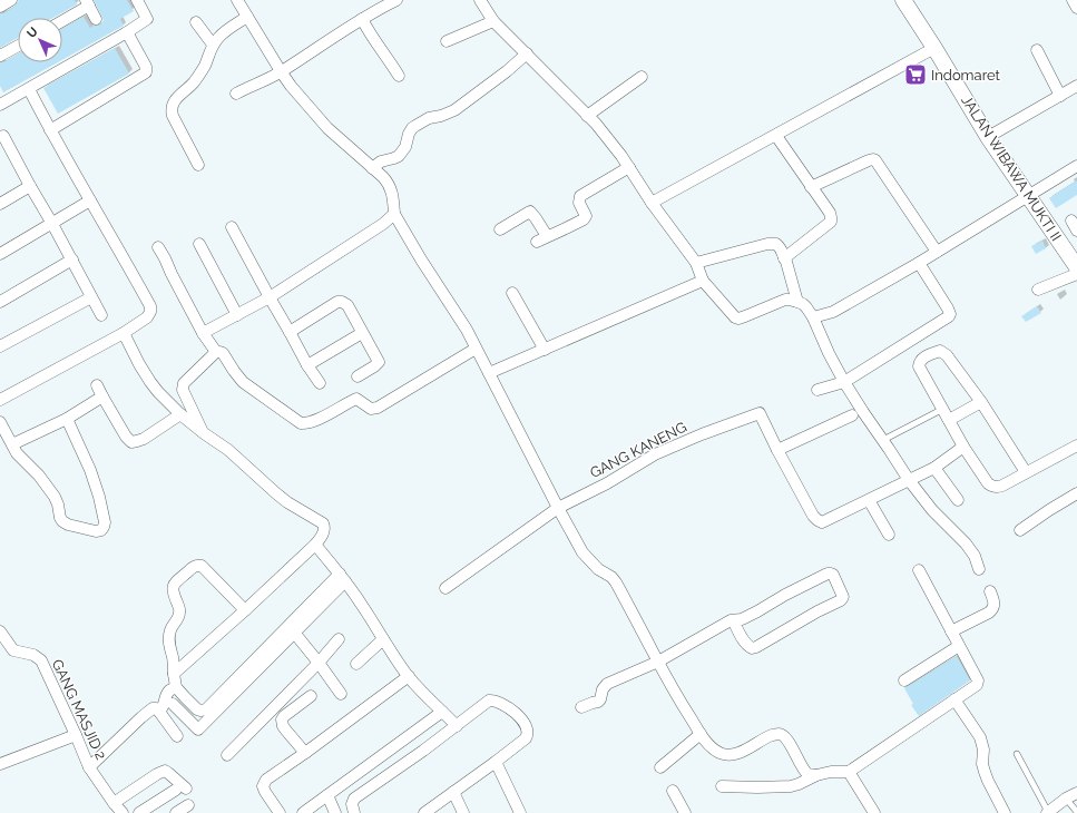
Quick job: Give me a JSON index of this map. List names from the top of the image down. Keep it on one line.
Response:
{"streets":{"main road":["JALAN WIBAWA MUKTI II"],"street":["GANG KANENG","GANG MASJID 2"]},"places":{"supermarket":["Indomaret"]},"north":"top left"}
